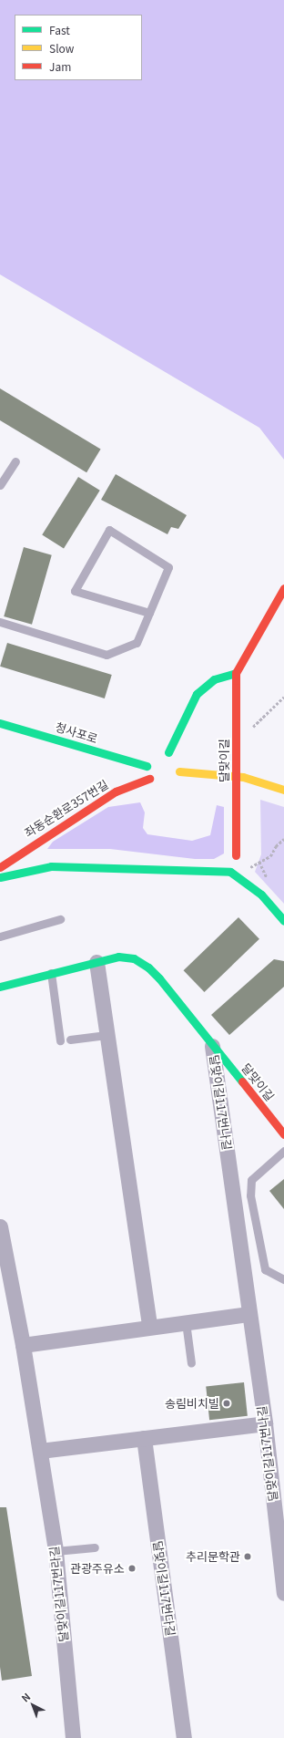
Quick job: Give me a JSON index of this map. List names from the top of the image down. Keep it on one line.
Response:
{"streets":{"street":["청사포로","달맞이길","좌동순환로357번길","달맞이길117번나길","달맞이길117번다길","달맞이길117번라길"]},"crossings":[["청사포로","좌동순환로357번길"],["달맞이길","달맞이길117번나길"]],"places":["송림비치빌","추리문학관","관광주유소"],"legend":["Fast","Slow","Jam"],"north":"top left"}
